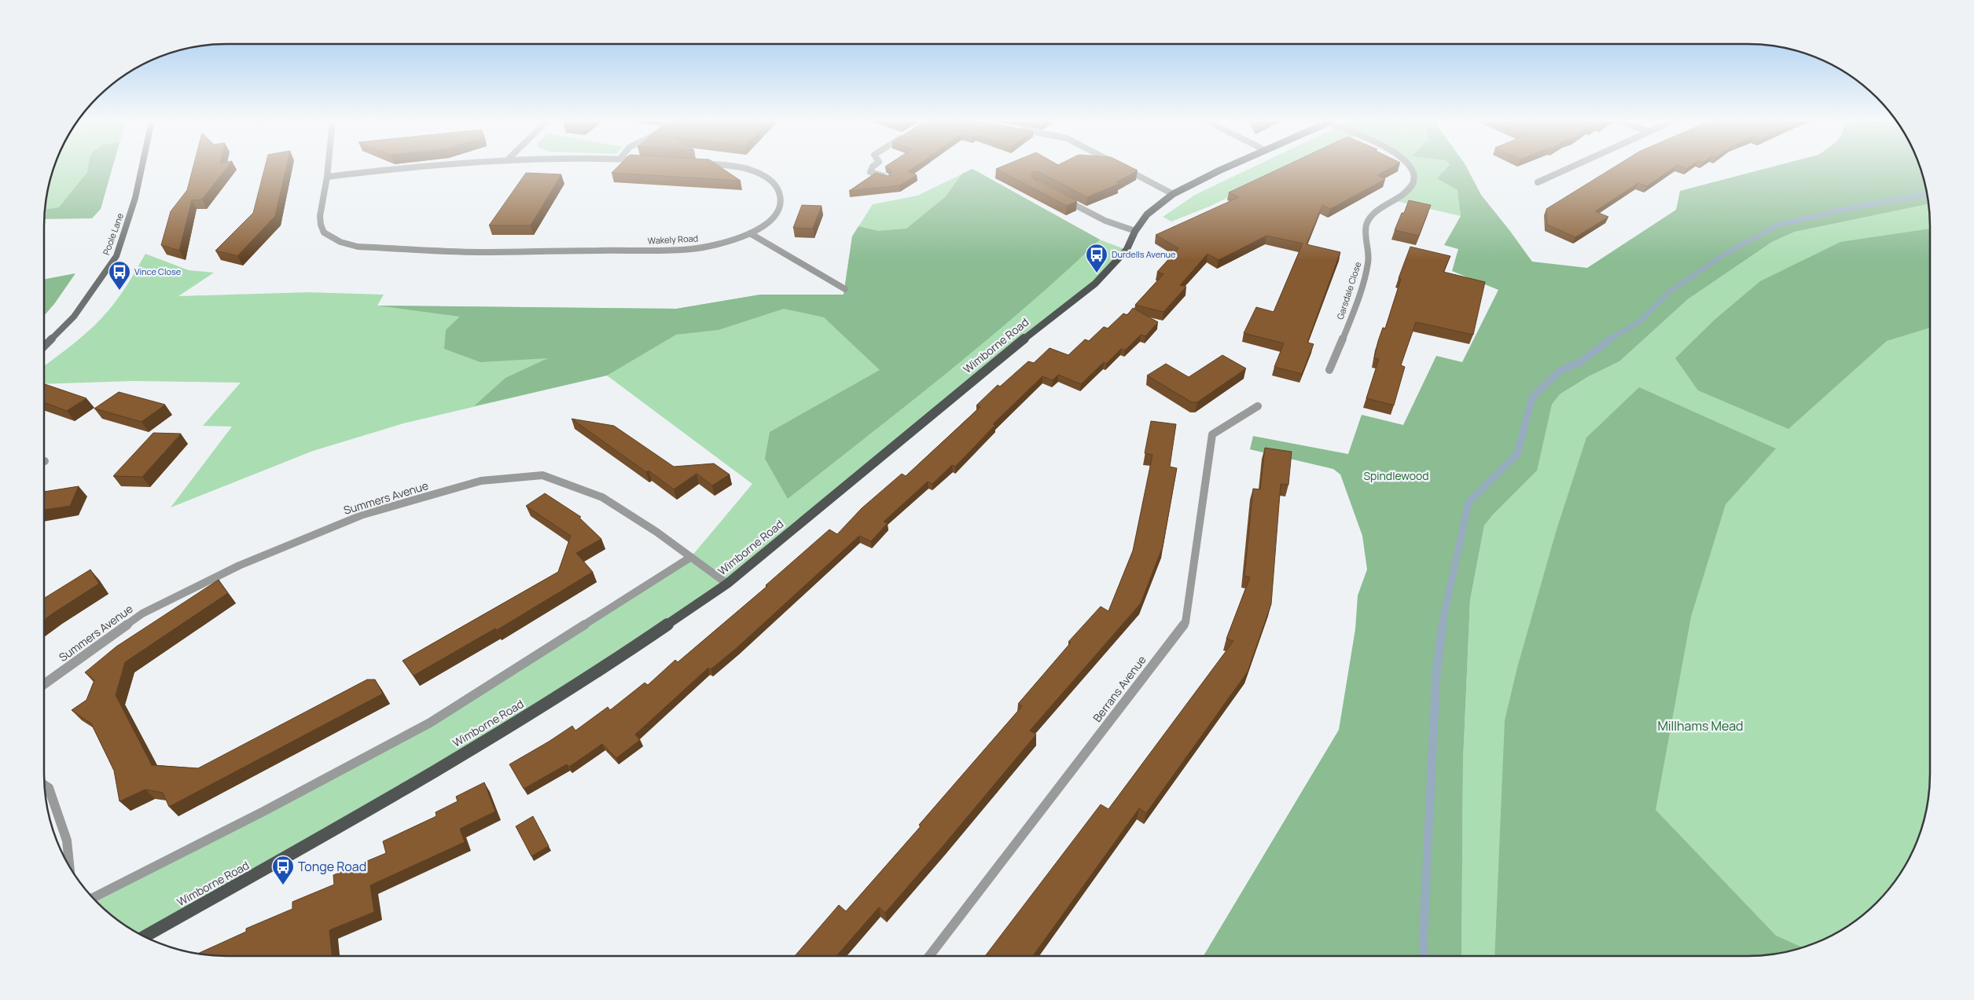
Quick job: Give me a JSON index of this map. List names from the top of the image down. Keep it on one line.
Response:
{"streets":{"main road":["Wimborne Road"],"street":["Poole Lane","Wakely Road","Garsdale Close","Summers Avenue","Berrans Avenue"]},"crossings":[["Wimborne Road","Summers Avenue"]],"parks":["Spindlewood","Millhams Mead"],"places":{"bus stop":["Durdells Avenue","Vince Close","Tonge Road"]}}
